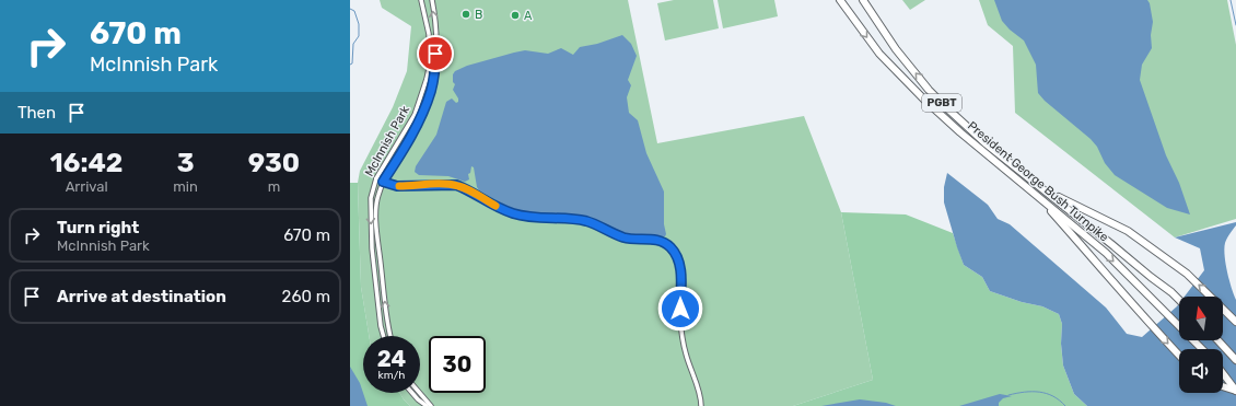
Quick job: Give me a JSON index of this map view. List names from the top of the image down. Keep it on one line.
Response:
{"streets":{"highway":["PGBT","President George Bush Turnpike"],"street":["McInnish Park"]},"places":["B","A"],"north":"top","page":{"turn":["670 m","McInnish Park"],"then":"Then","eta":["16:42","Arrival","3","min","930","m"],"list":[{"name":"Turn right","note":"McInnish Park","value":"670 m"},{"name":"Arrive at destination","value":"260 m"}],"speed":"24 km/h","limit":"30"}}
